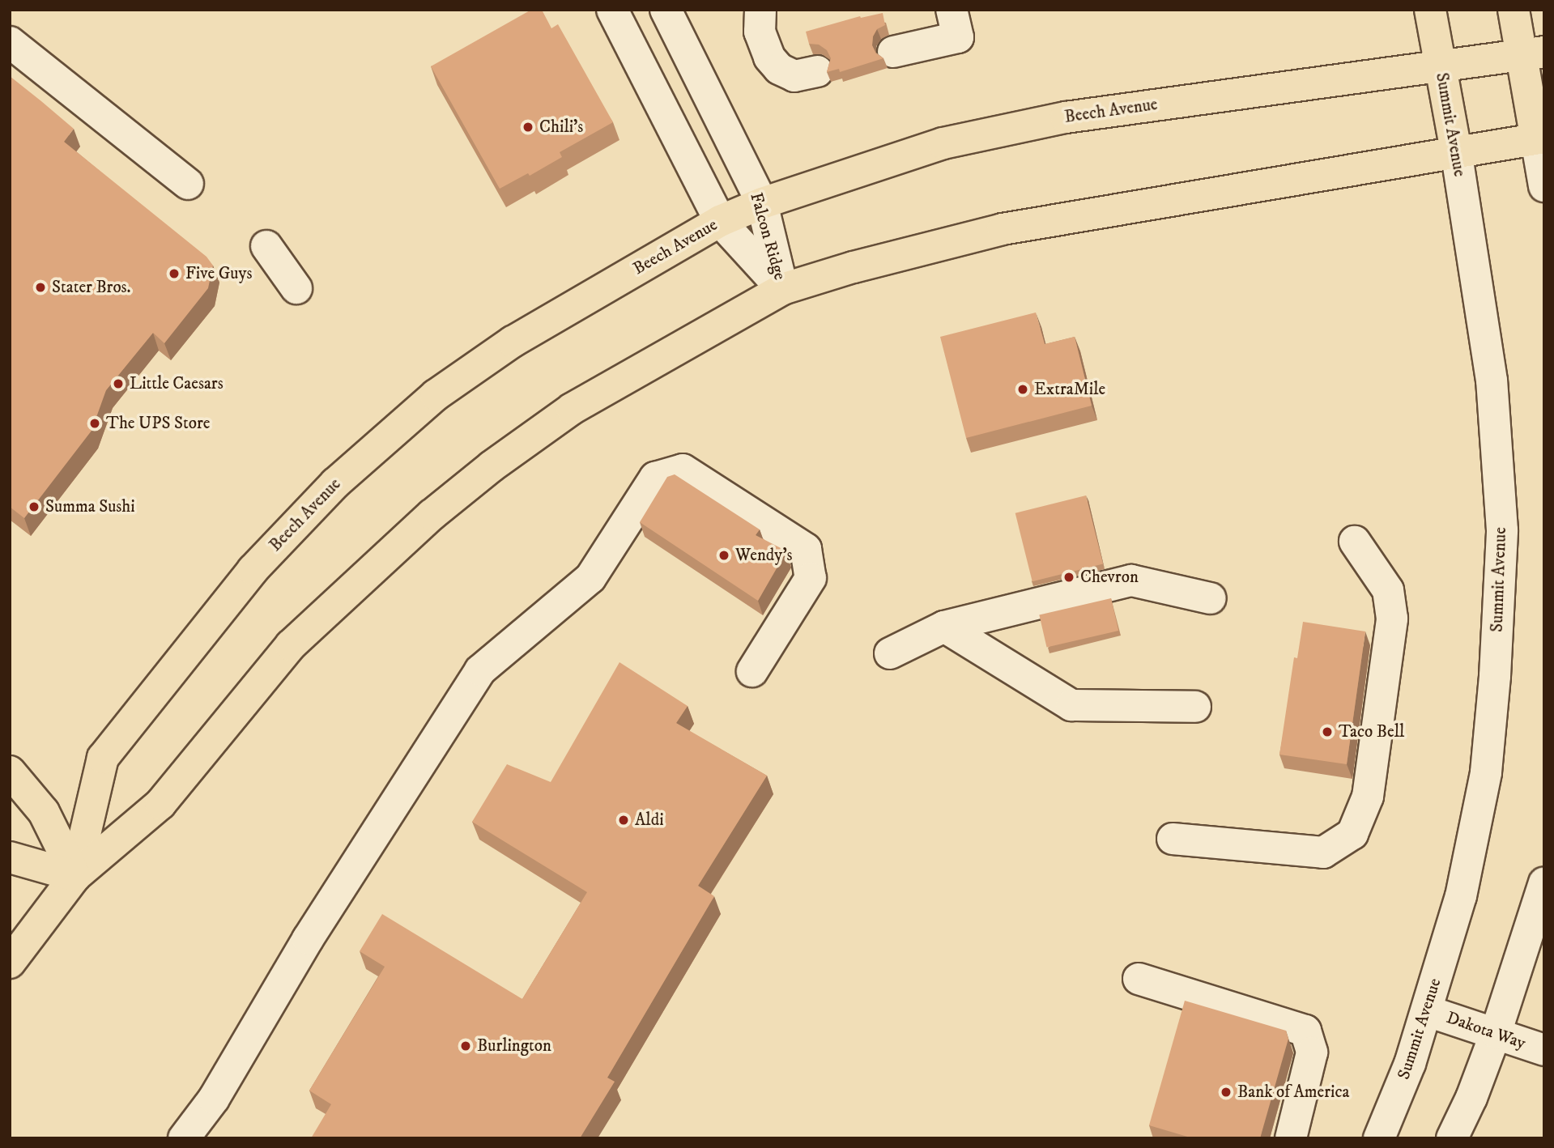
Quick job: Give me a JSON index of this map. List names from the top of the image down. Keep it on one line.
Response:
{"streets":{"main road":["Beech Avenue","Summit Avenue"],"street":["Falcon Ridge","Dakota Way"]},"crossings":[["Beech Avenue","Summit Avenue"],["Beech Avenue","Falcon Ridge"],["Summit Avenue","Dakota Way"]],"places":["Chili's","Five Guys","Stater Bros.","Little Caesars","ExtraMile","The UPS Store","Summa Sushi","Wendy's","Chevron","Taco Bell","Aldi","Burlington","Bank of America"]}
